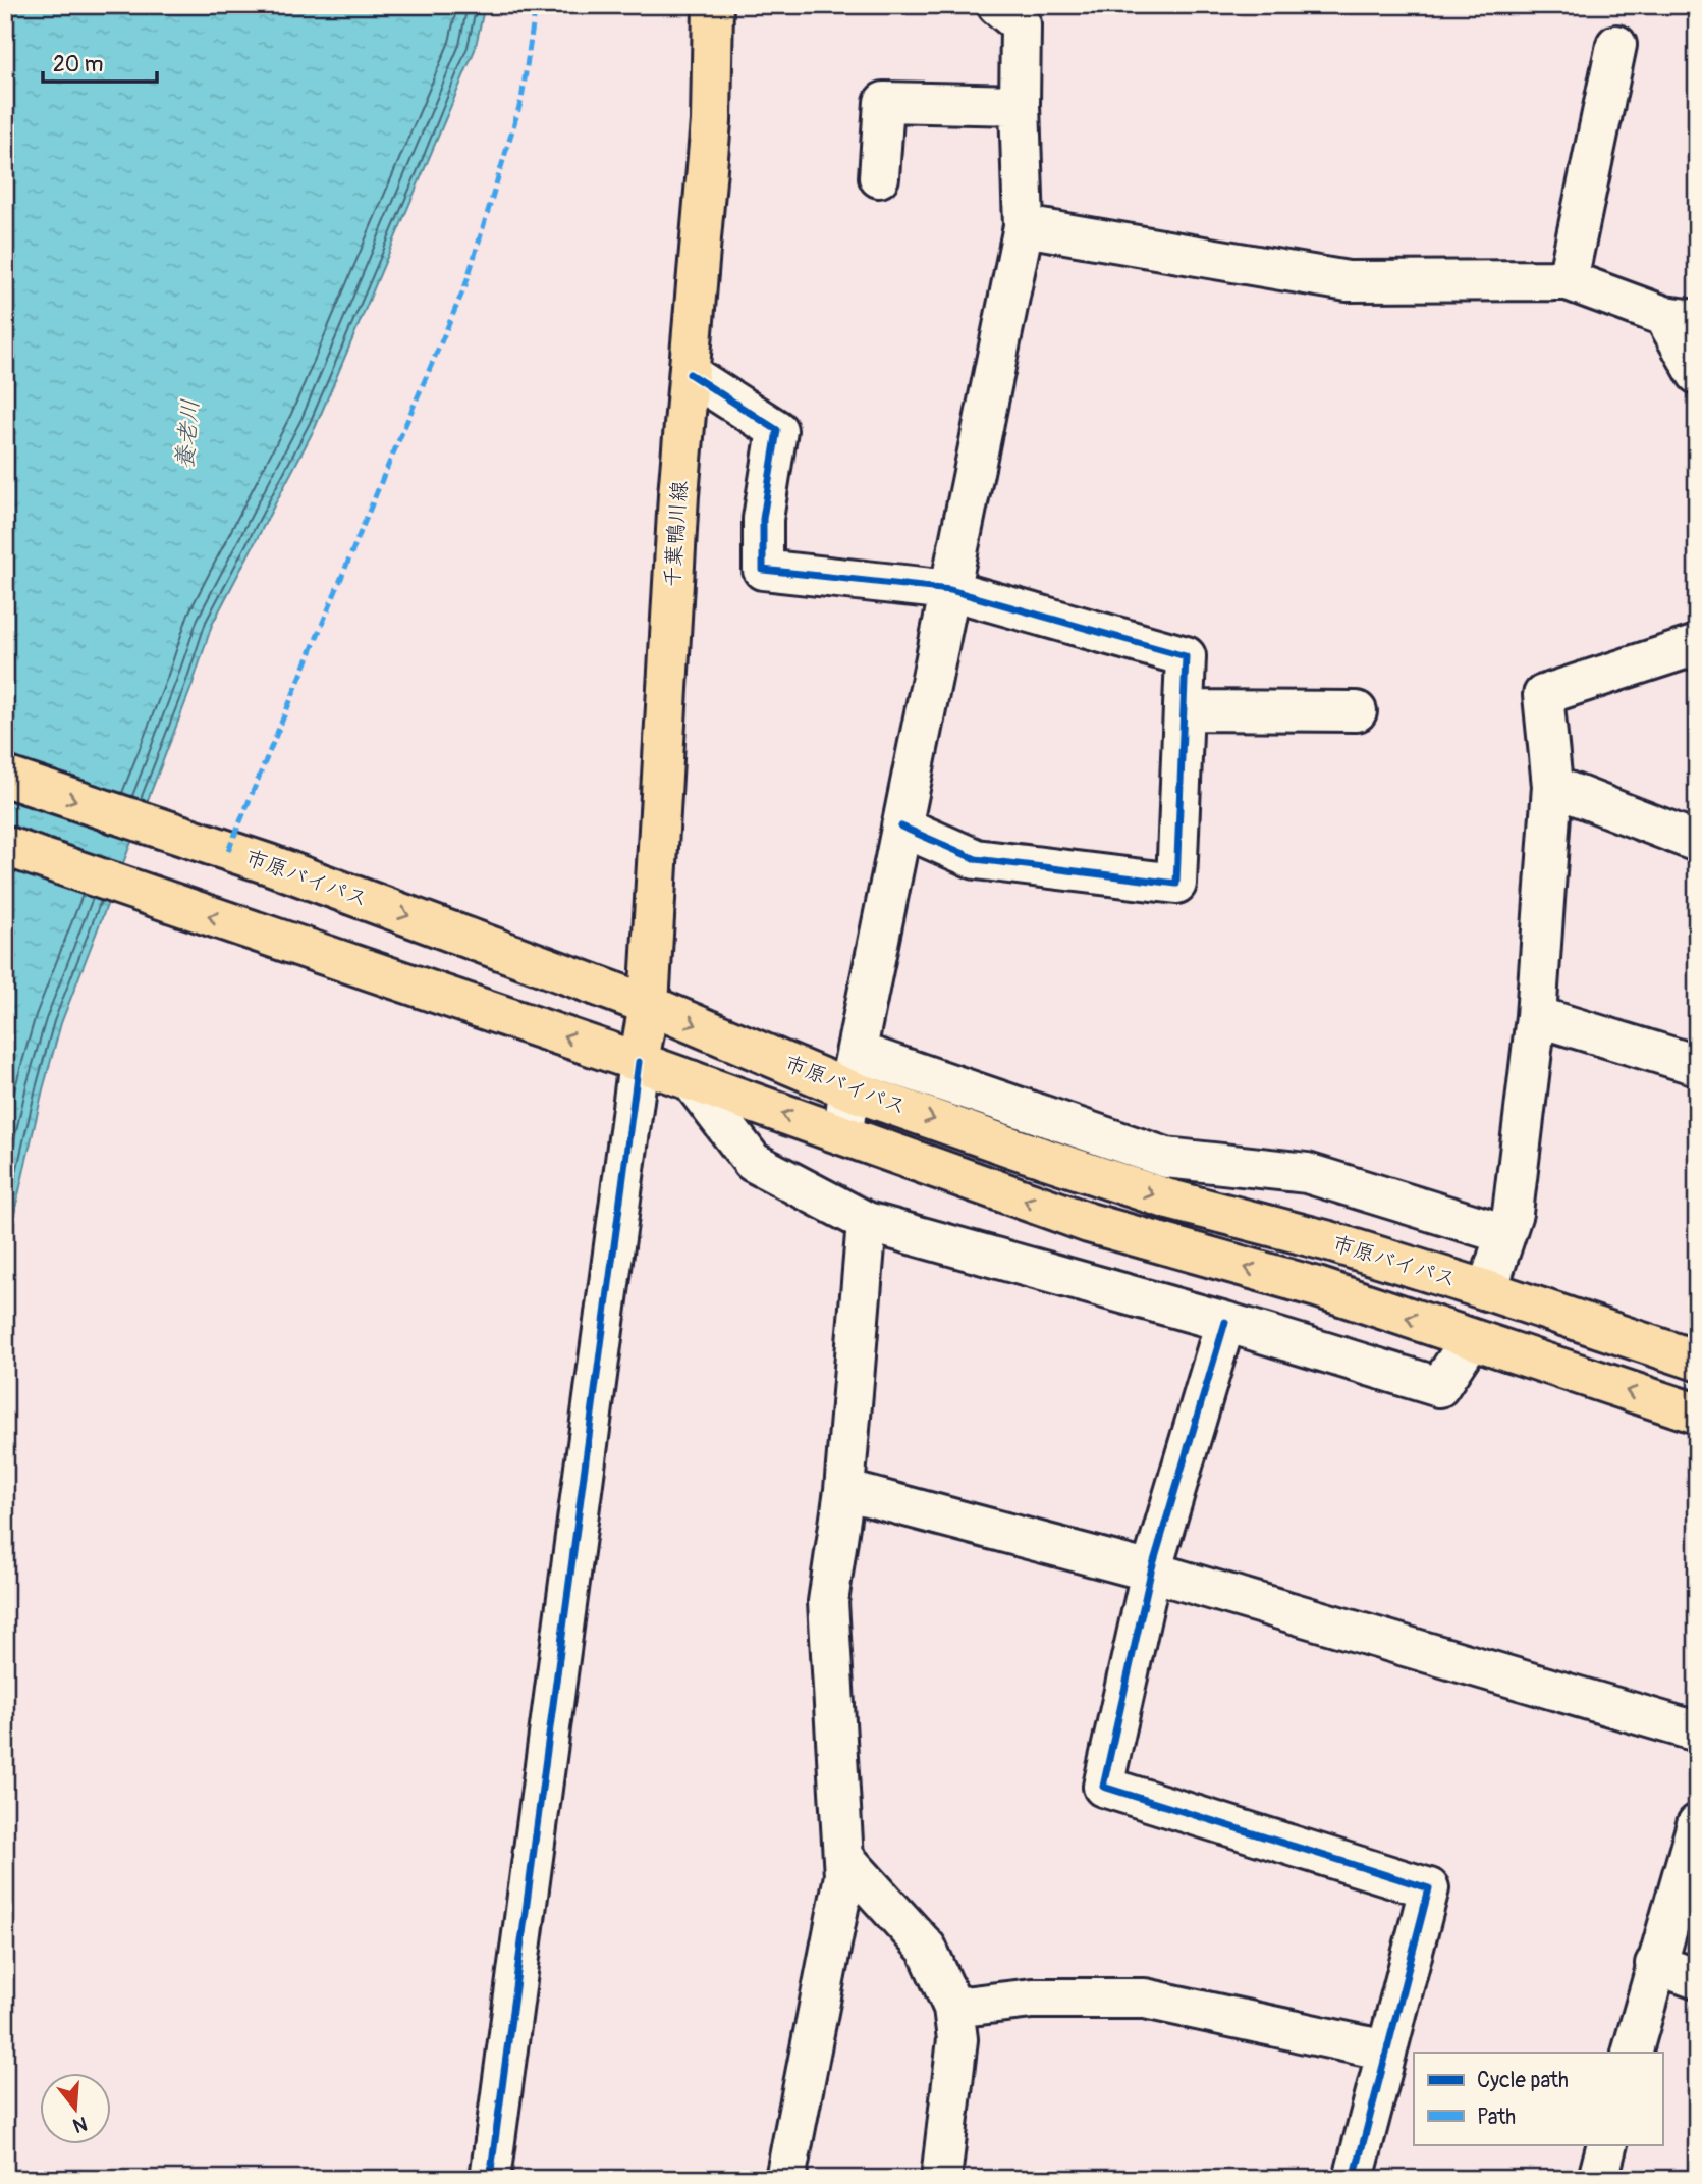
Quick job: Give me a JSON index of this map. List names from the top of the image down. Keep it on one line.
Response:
{"streets":{"main road":["千葉鴨川線","市原バイパス"]},"crossings":[["千葉鴨川線","市原バイパス"]],"water":["養老川"],"legend":["Cycle path","Path"],"scale_bar":"20 m","north":"bottom"}
